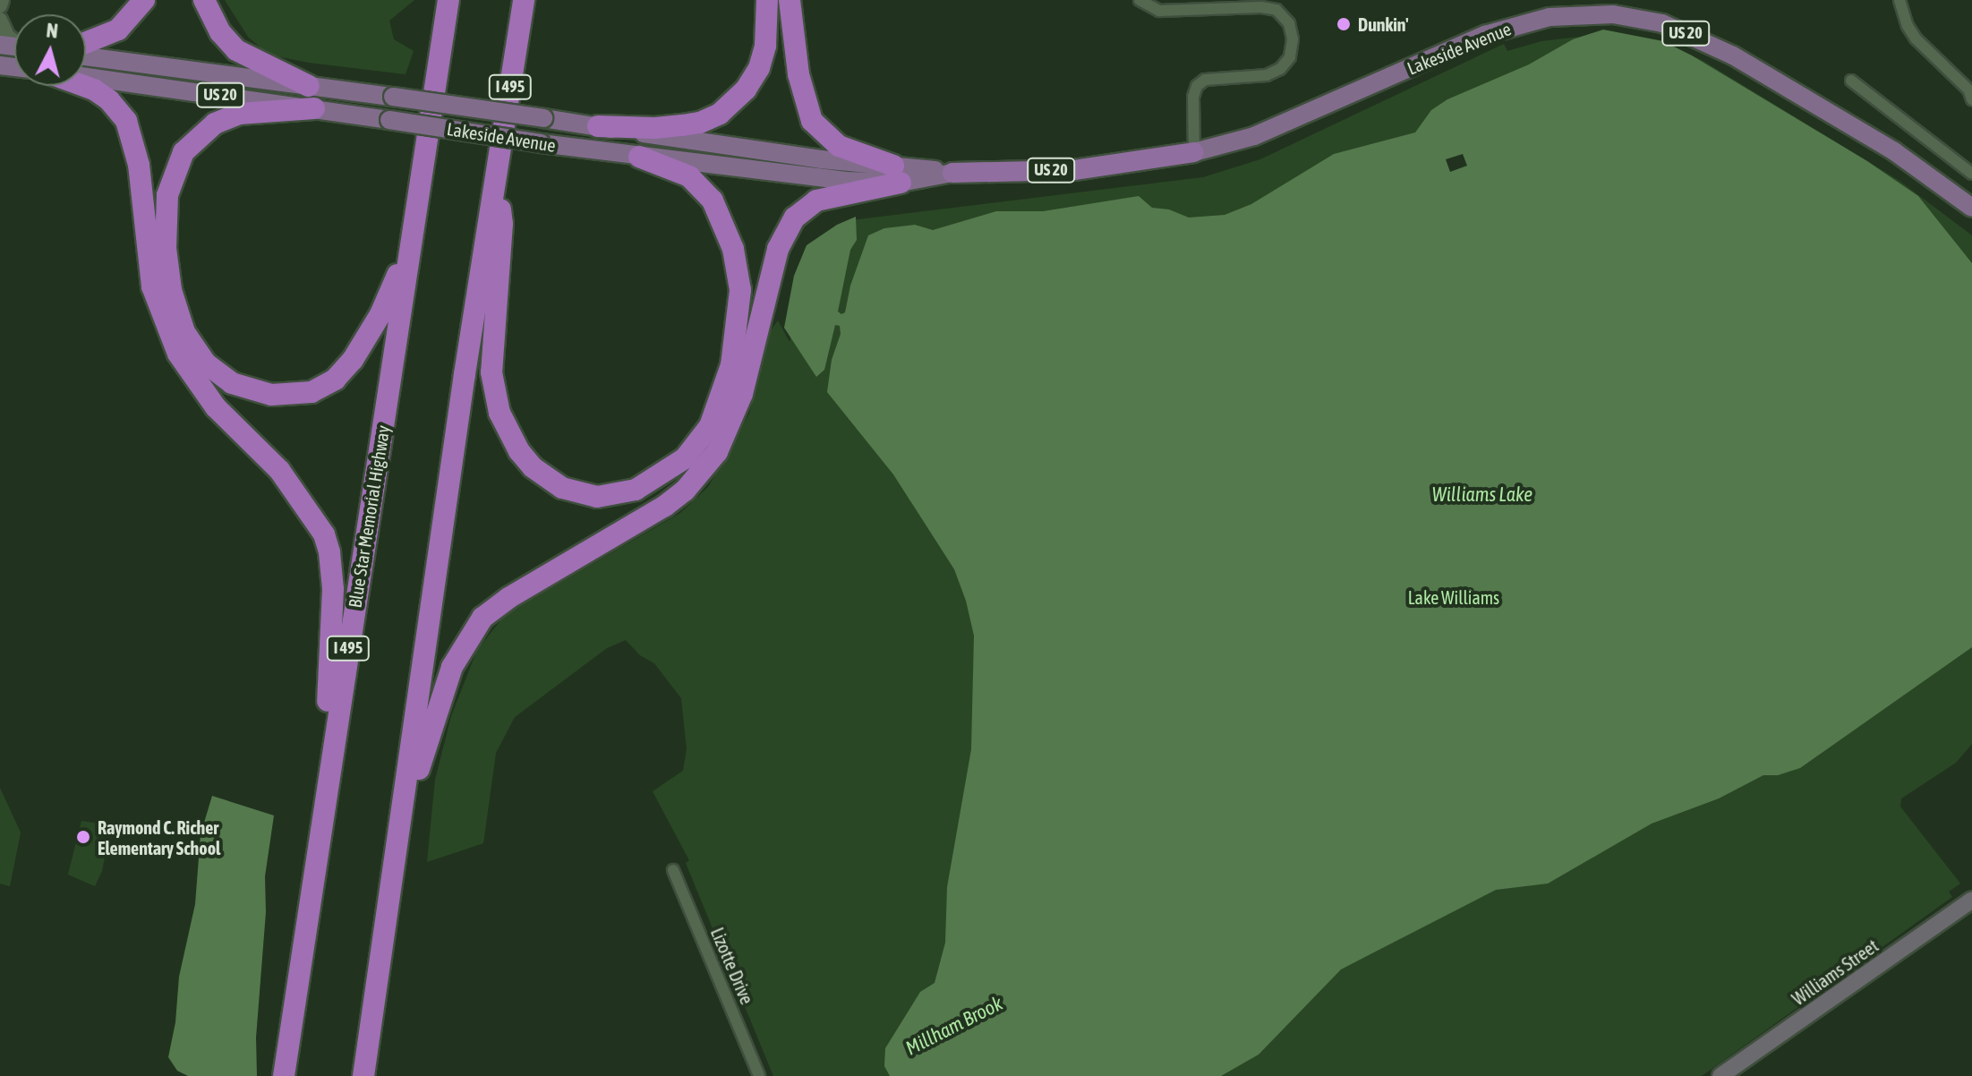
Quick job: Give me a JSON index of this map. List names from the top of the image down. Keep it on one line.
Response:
{"streets":{"highway":["US 20","Lakeside Avenue","I 495","Blue Star Memorial Highway"],"main road":["Williams Street"],"street":["Lizotte Drive"]},"water":["Williams Lake","Millham Brook"],"parks":["Lake Williams"],"places":["Dunkin'","Raymond C. Richer Elementary School"],"north":"top"}
